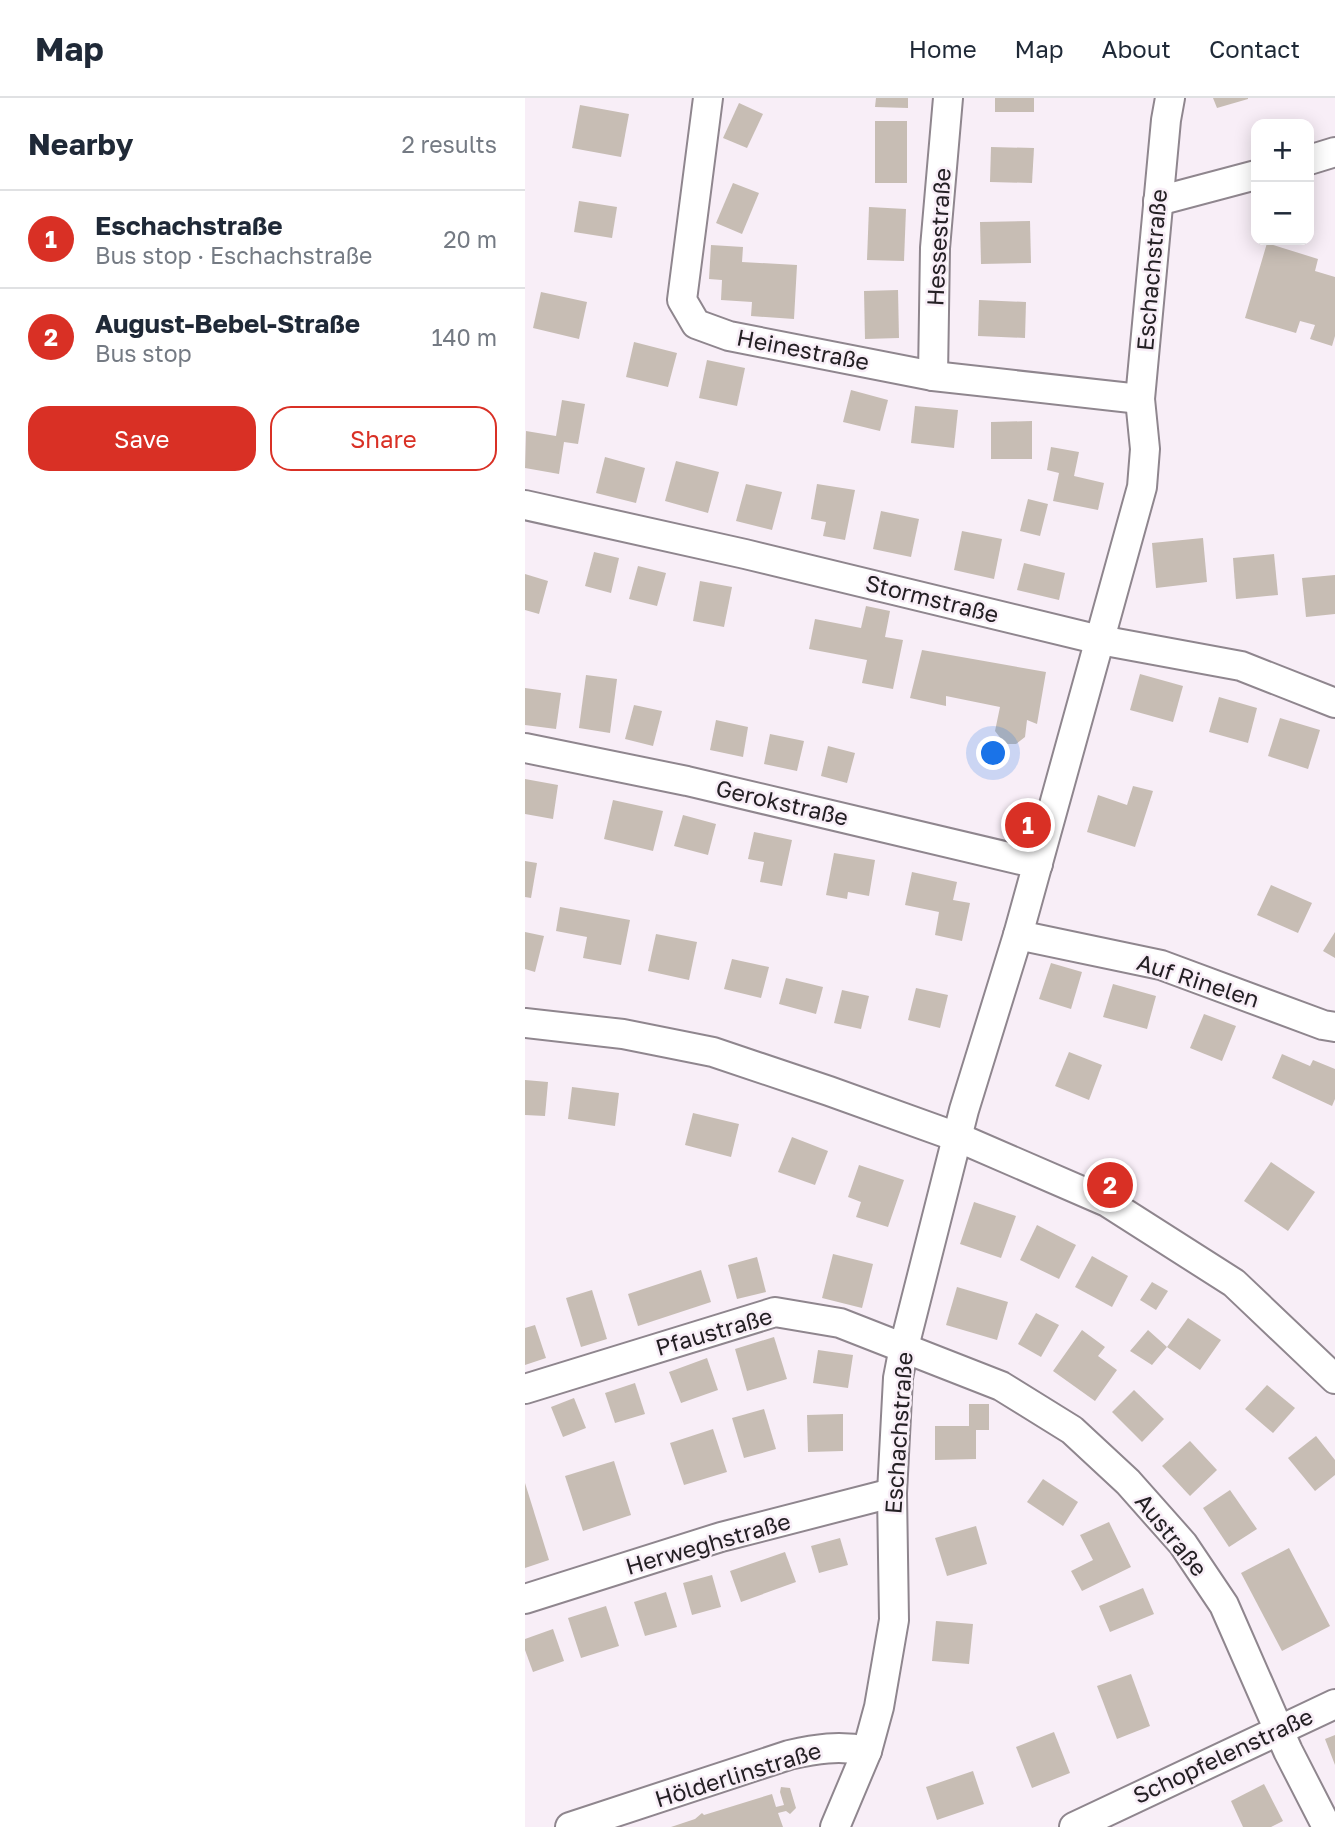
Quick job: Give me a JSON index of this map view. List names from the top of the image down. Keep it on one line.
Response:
{"streets":{"street":["Hessestraße","Eschachstraße","Heinestraße","Stormstraße","Gerokstraße","Auf Rinelen","Pfaustraße","Austraße","Herweghstraße","Schopfelenstraße","Hölderlinstraße"]},"crossings":[["Hessestraße","Heinestraße"],["Eschachstraße","Heinestraße"],["Eschachstraße","Stormstraße"],["Eschachstraße","Gerokstraße"],["Eschachstraße","Auf Rinelen"],["Eschachstraße","Pfaustraße"],["Eschachstraße","Austraße"],["Eschachstraße","Herweghstraße"],["Eschachstraße","Hölderlinstraße"],["Pfaustraße","Austraße"],["Austraße","Schopfelenstraße"]],"page":{"header":"Map","nav":["Home","Map","About","Contact"],"heading":["Nearby","2 results"],"map_buttons":["+","−"],"list":[{"mark":"1","name":"Eschachstraße","note":"Bus stop · Eschachstraße","value":"20 m"},{"mark":"2","name":"August-Bebel-Straße","note":"Bus stop","value":"140 m"}],"buttons":["Save","Share"],"pins":["1","2"]}}
